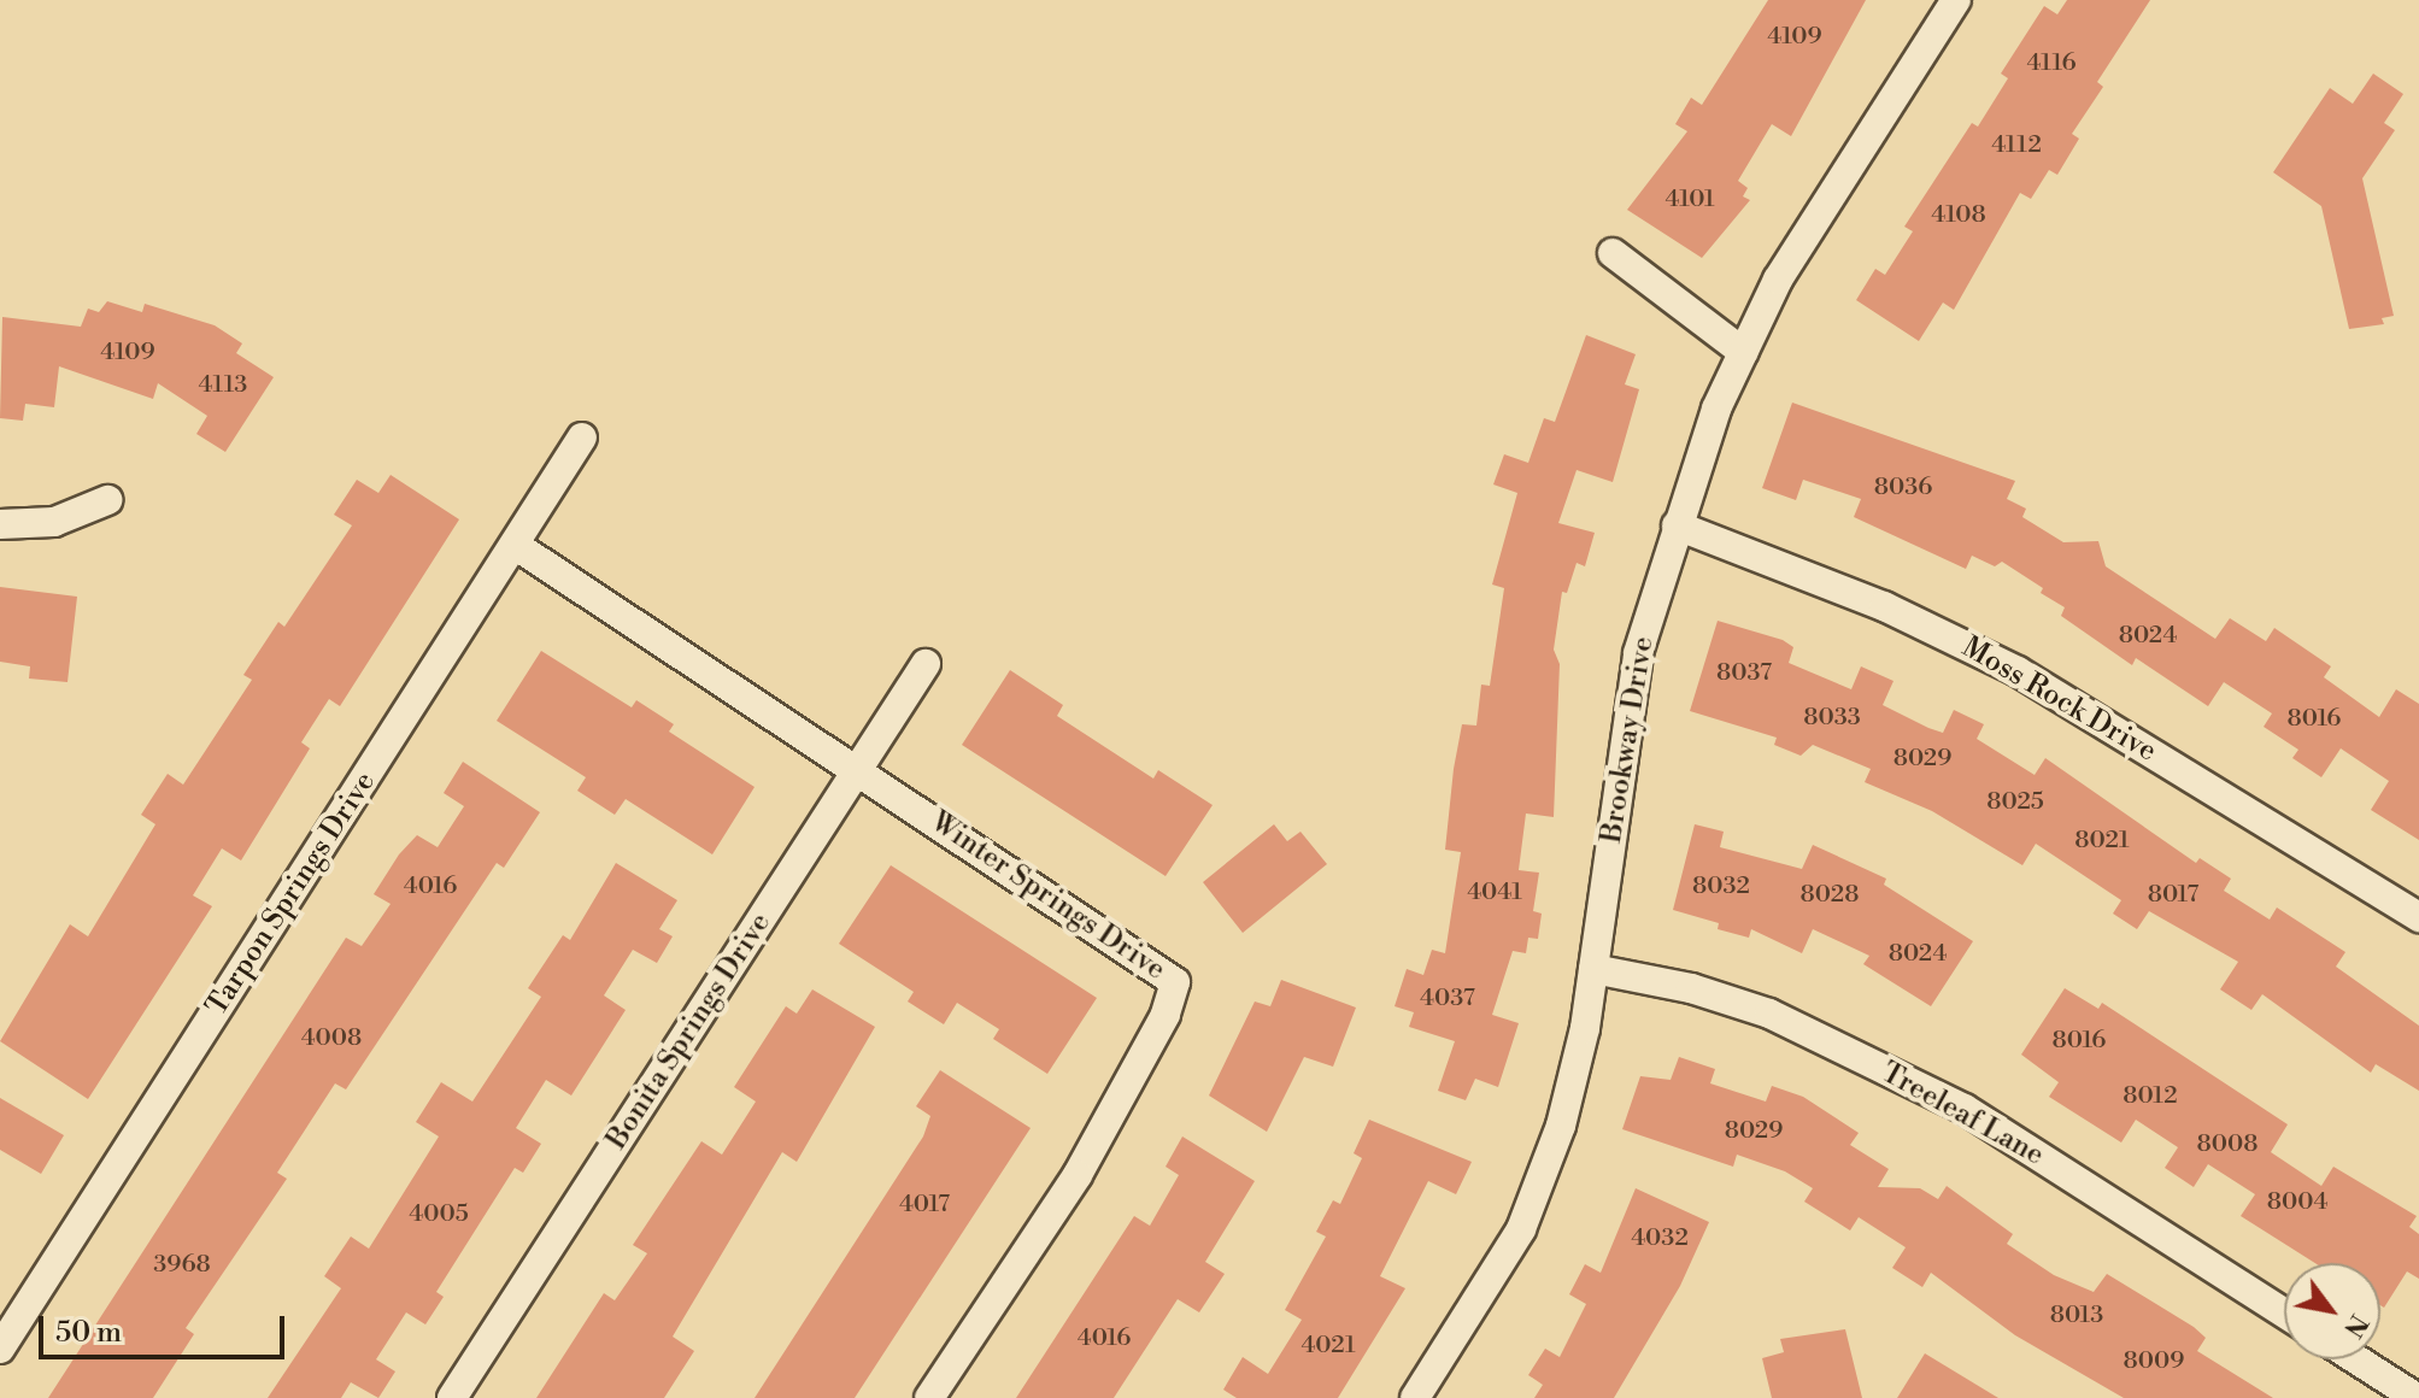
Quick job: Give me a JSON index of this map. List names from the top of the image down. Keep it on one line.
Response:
{"streets":{"street":["Moss Rock Drive","Brookway Drive","Tarpon Springs Drive","Winter Springs Drive","Bonita Springs Drive","Treeleaf Lane"]},"crossings":[["Moss Rock Drive","Brookway Drive"],["Brookway Drive","Treeleaf Lane"],["Tarpon Springs Drive","Winter Springs Drive"],["Winter Springs Drive","Bonita Springs Drive"]],"house_numbers":["4109","4116","4112","4101","4108","4109","4113","8036","8024","8037","8033","8016","8029","8025","8021","4016","8032","4041","8028","8017","8024","4037","4008","8016","8012","8029","8008","8004","4017","4005","4032","3968","8013","4016","4021","8009"],"scale_bar":"50 m","north":"bottom right"}
